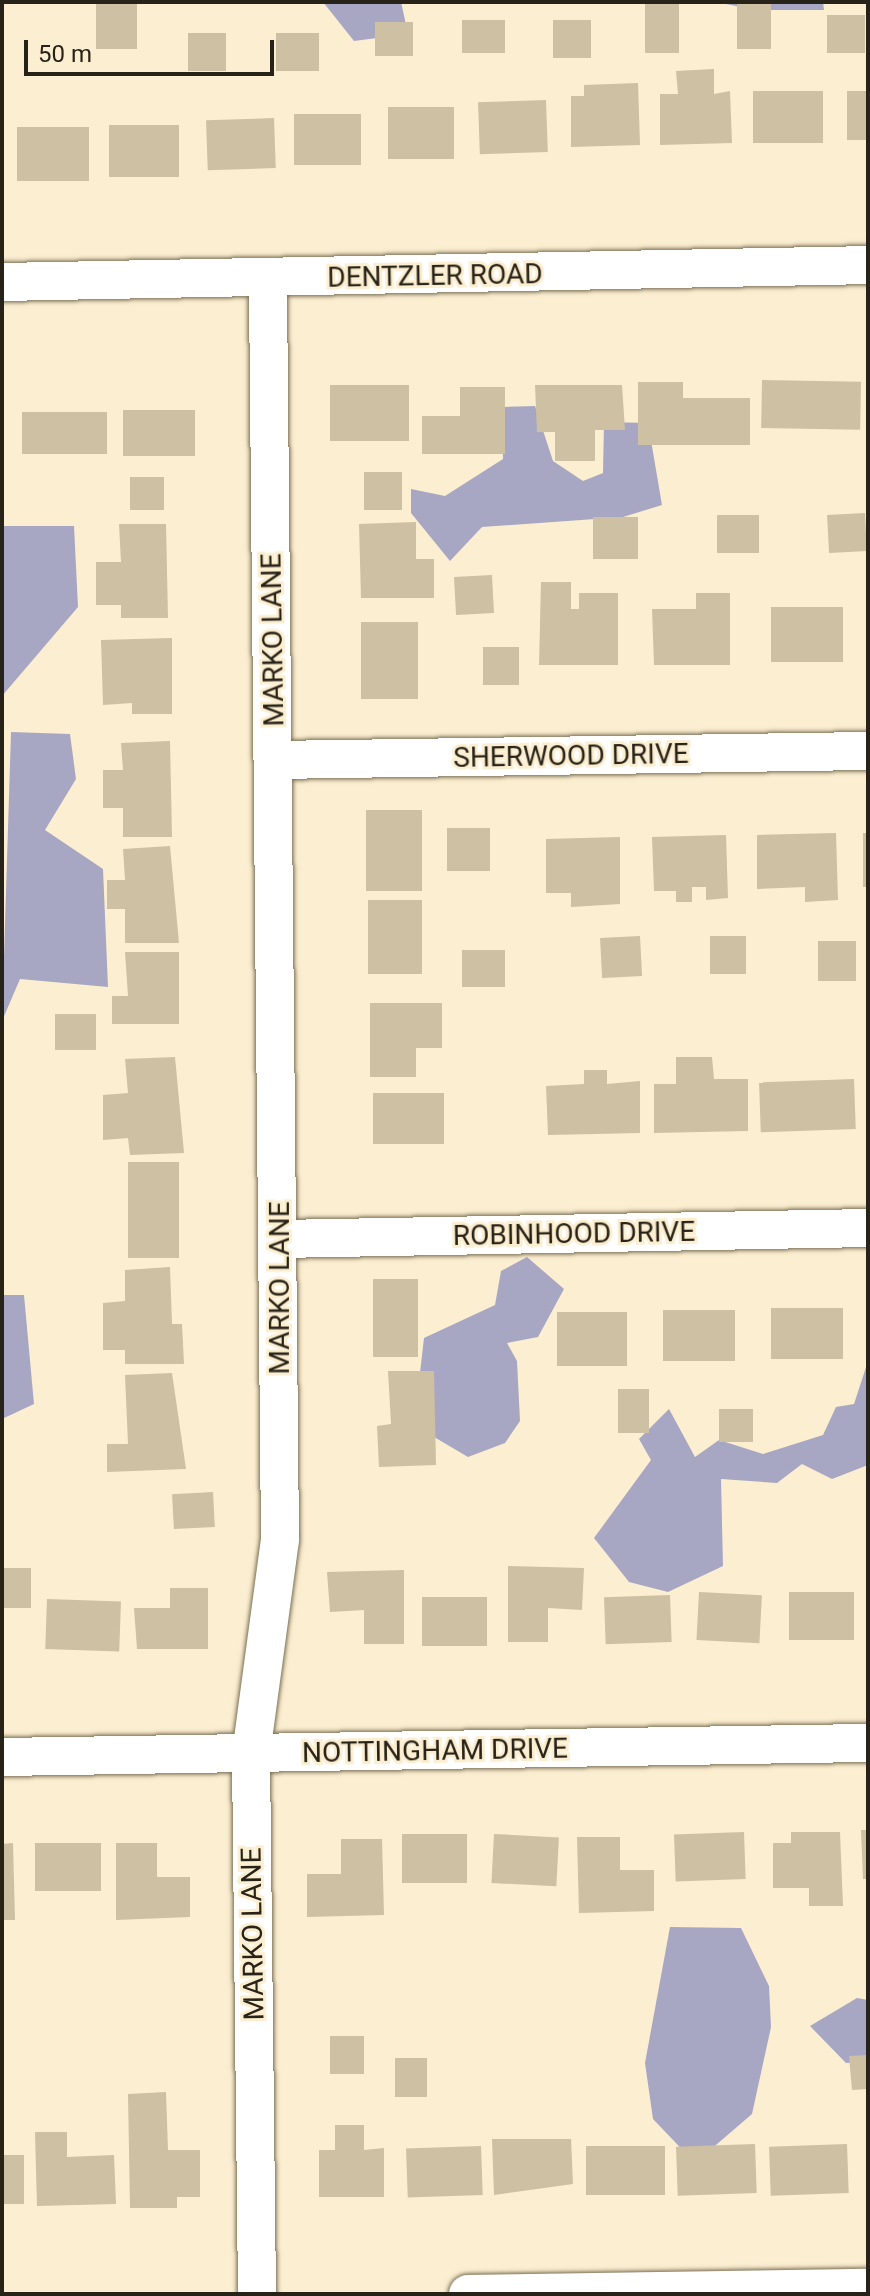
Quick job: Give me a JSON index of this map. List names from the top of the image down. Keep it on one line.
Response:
{"streets":{"street":["DENTZLER ROAD","MARKO LANE","SHERWOOD DRIVE","ROBINHOOD DRIVE","NOTTINGHAM DRIVE"]},"crossings":[["DENTZLER ROAD","MARKO LANE"],["MARKO LANE","SHERWOOD DRIVE"],["MARKO LANE","ROBINHOOD DRIVE"],["MARKO LANE","NOTTINGHAM DRIVE"]],"scale_bar":"50 m"}
